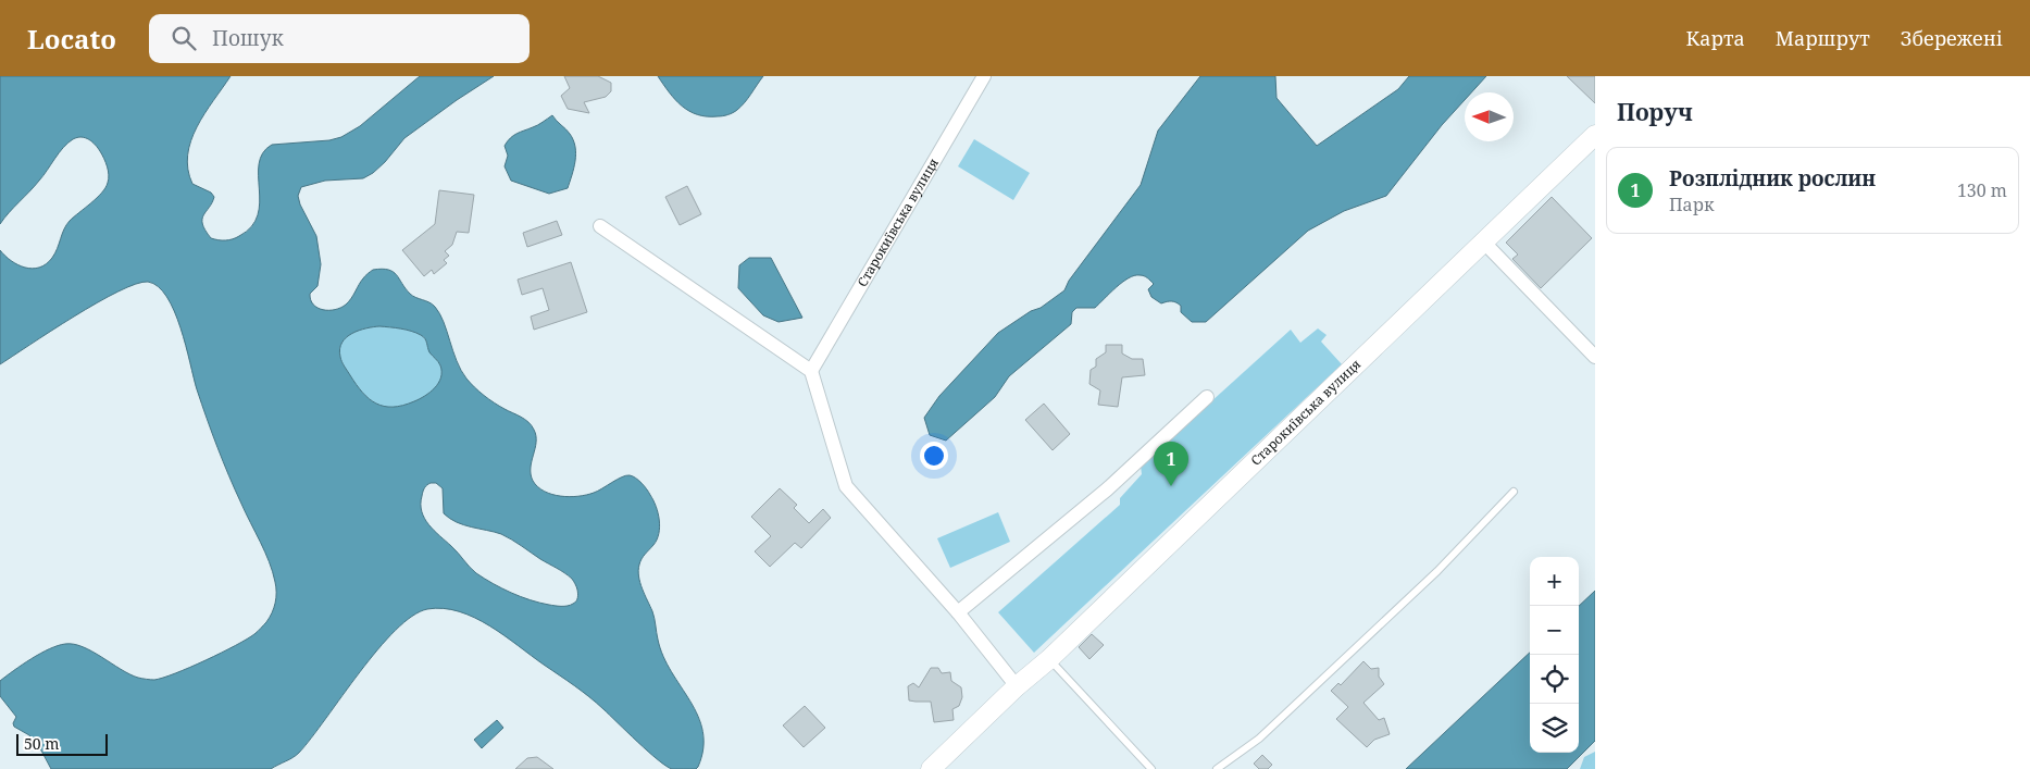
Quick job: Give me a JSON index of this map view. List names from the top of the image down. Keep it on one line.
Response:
{"streets":{"street":["Старокиївська вулиця"]},"scale_bar":"50 m","north":"left","page":{"header":"Locato","search":"Пошук","nav":["Карта","Маршрут","Збережені"],"heading":"Поруч","list":[{"mark":"1","name":"Розплідник рослин","note":"Парк","value":"130 m"}],"pins":"1","map_buttons":["+","−"],"scale":"50 m"}}
